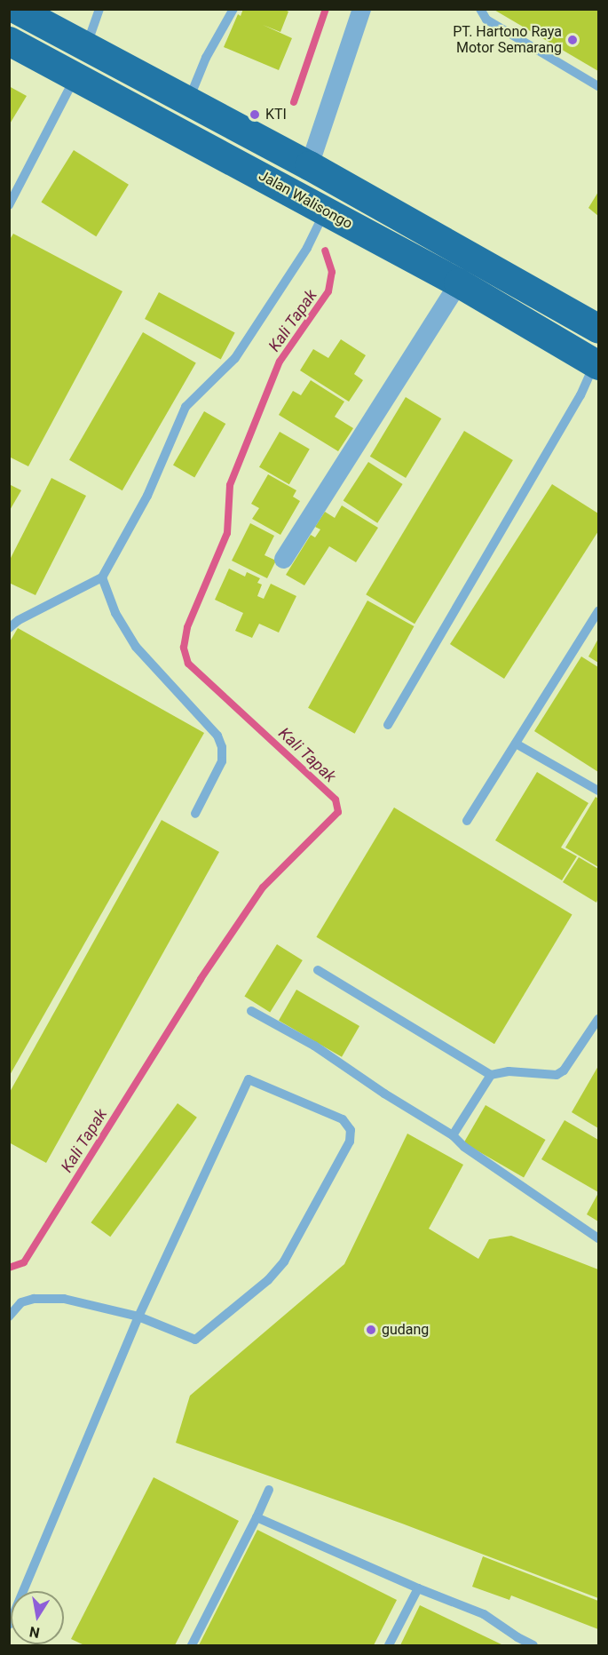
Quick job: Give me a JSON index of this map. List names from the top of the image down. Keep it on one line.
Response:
{"streets":{"highway":["Jalan Walisongo"]},"water":["Kali Tapak"],"places":["PT. Hartono Raya Motor Semarang","KTI","gudang"],"north":"bottom"}
